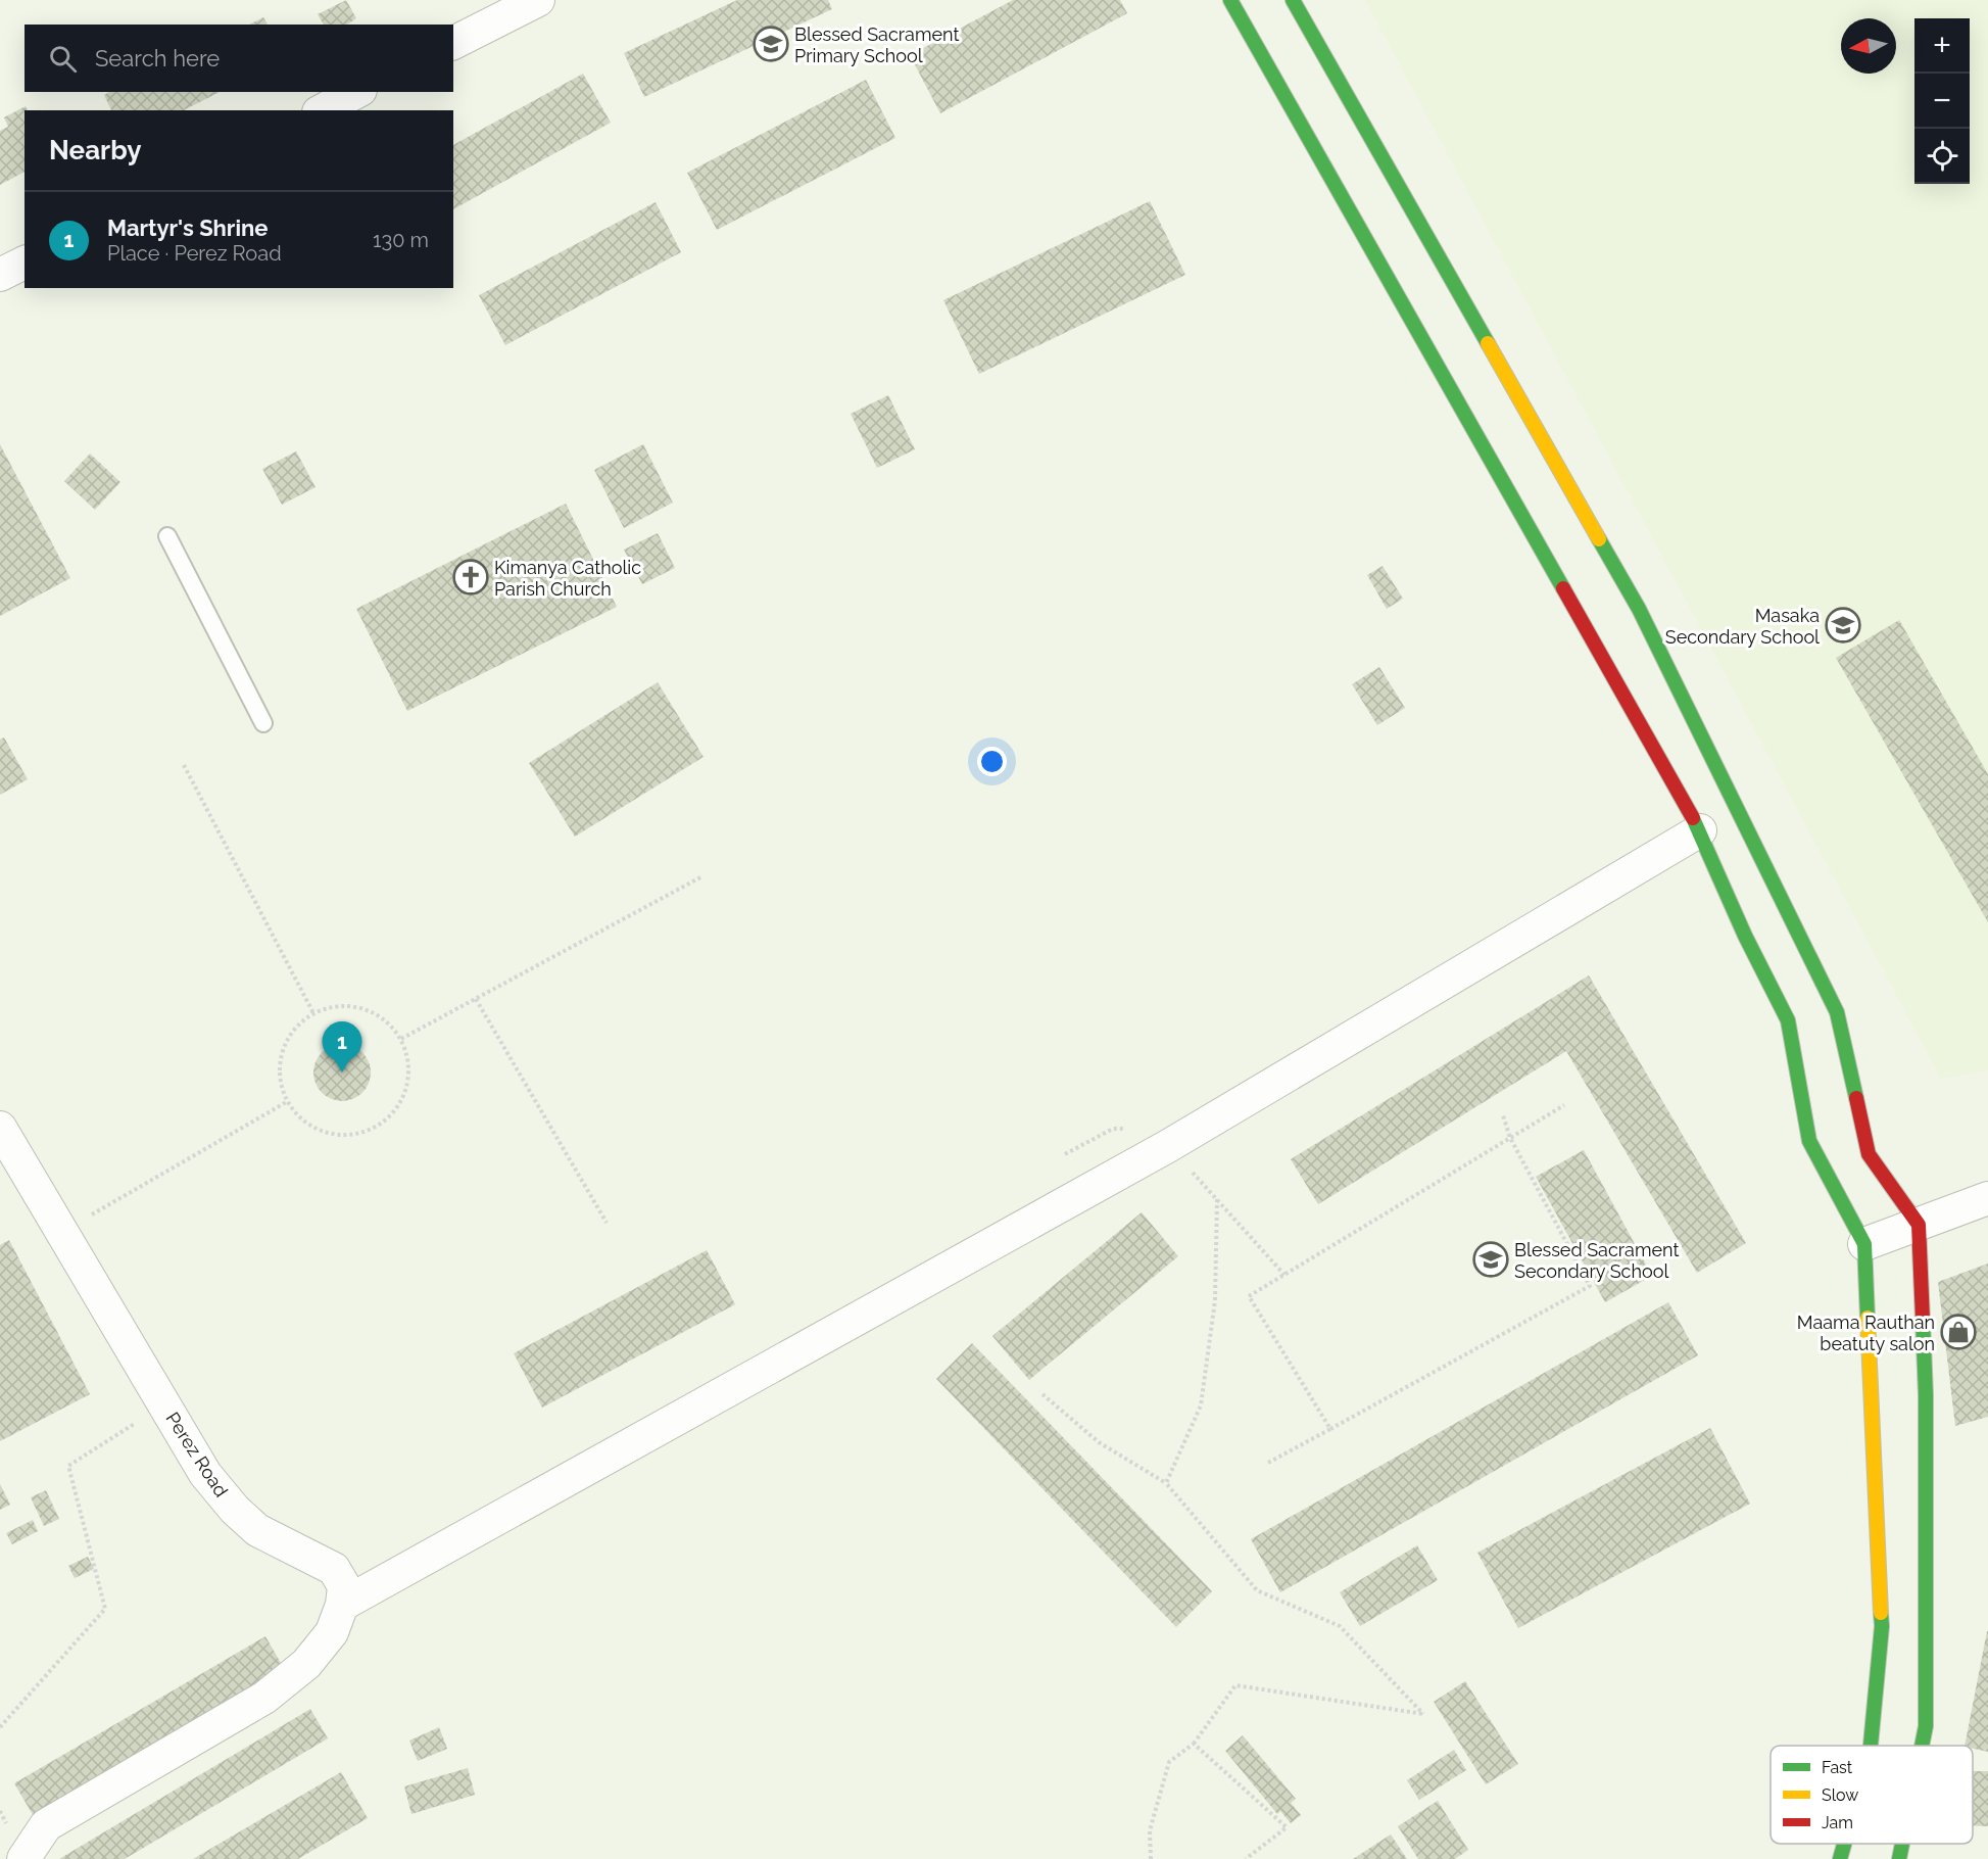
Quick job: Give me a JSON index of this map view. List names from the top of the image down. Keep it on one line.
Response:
{"streets":{"street":["Perez Road"]},"places":{"school or university":["Blessed Sacrament Primary School","Masaka Secondary School","Blessed Sacrament Secondary School"],"church":["Kimanya Catholic Parish Church"],"shop":["Maama Rauthan beatuty salon"]},"legend":["Fast","Slow","Jam"],"north":"left","page":{"map_buttons":["+","−"],"search":"Search here","heading":"Nearby","list":[{"mark":"1","name":"Martyr's Shrine","note":"Place · Perez Road","value":"130 m"}],"pins":"1"}}
